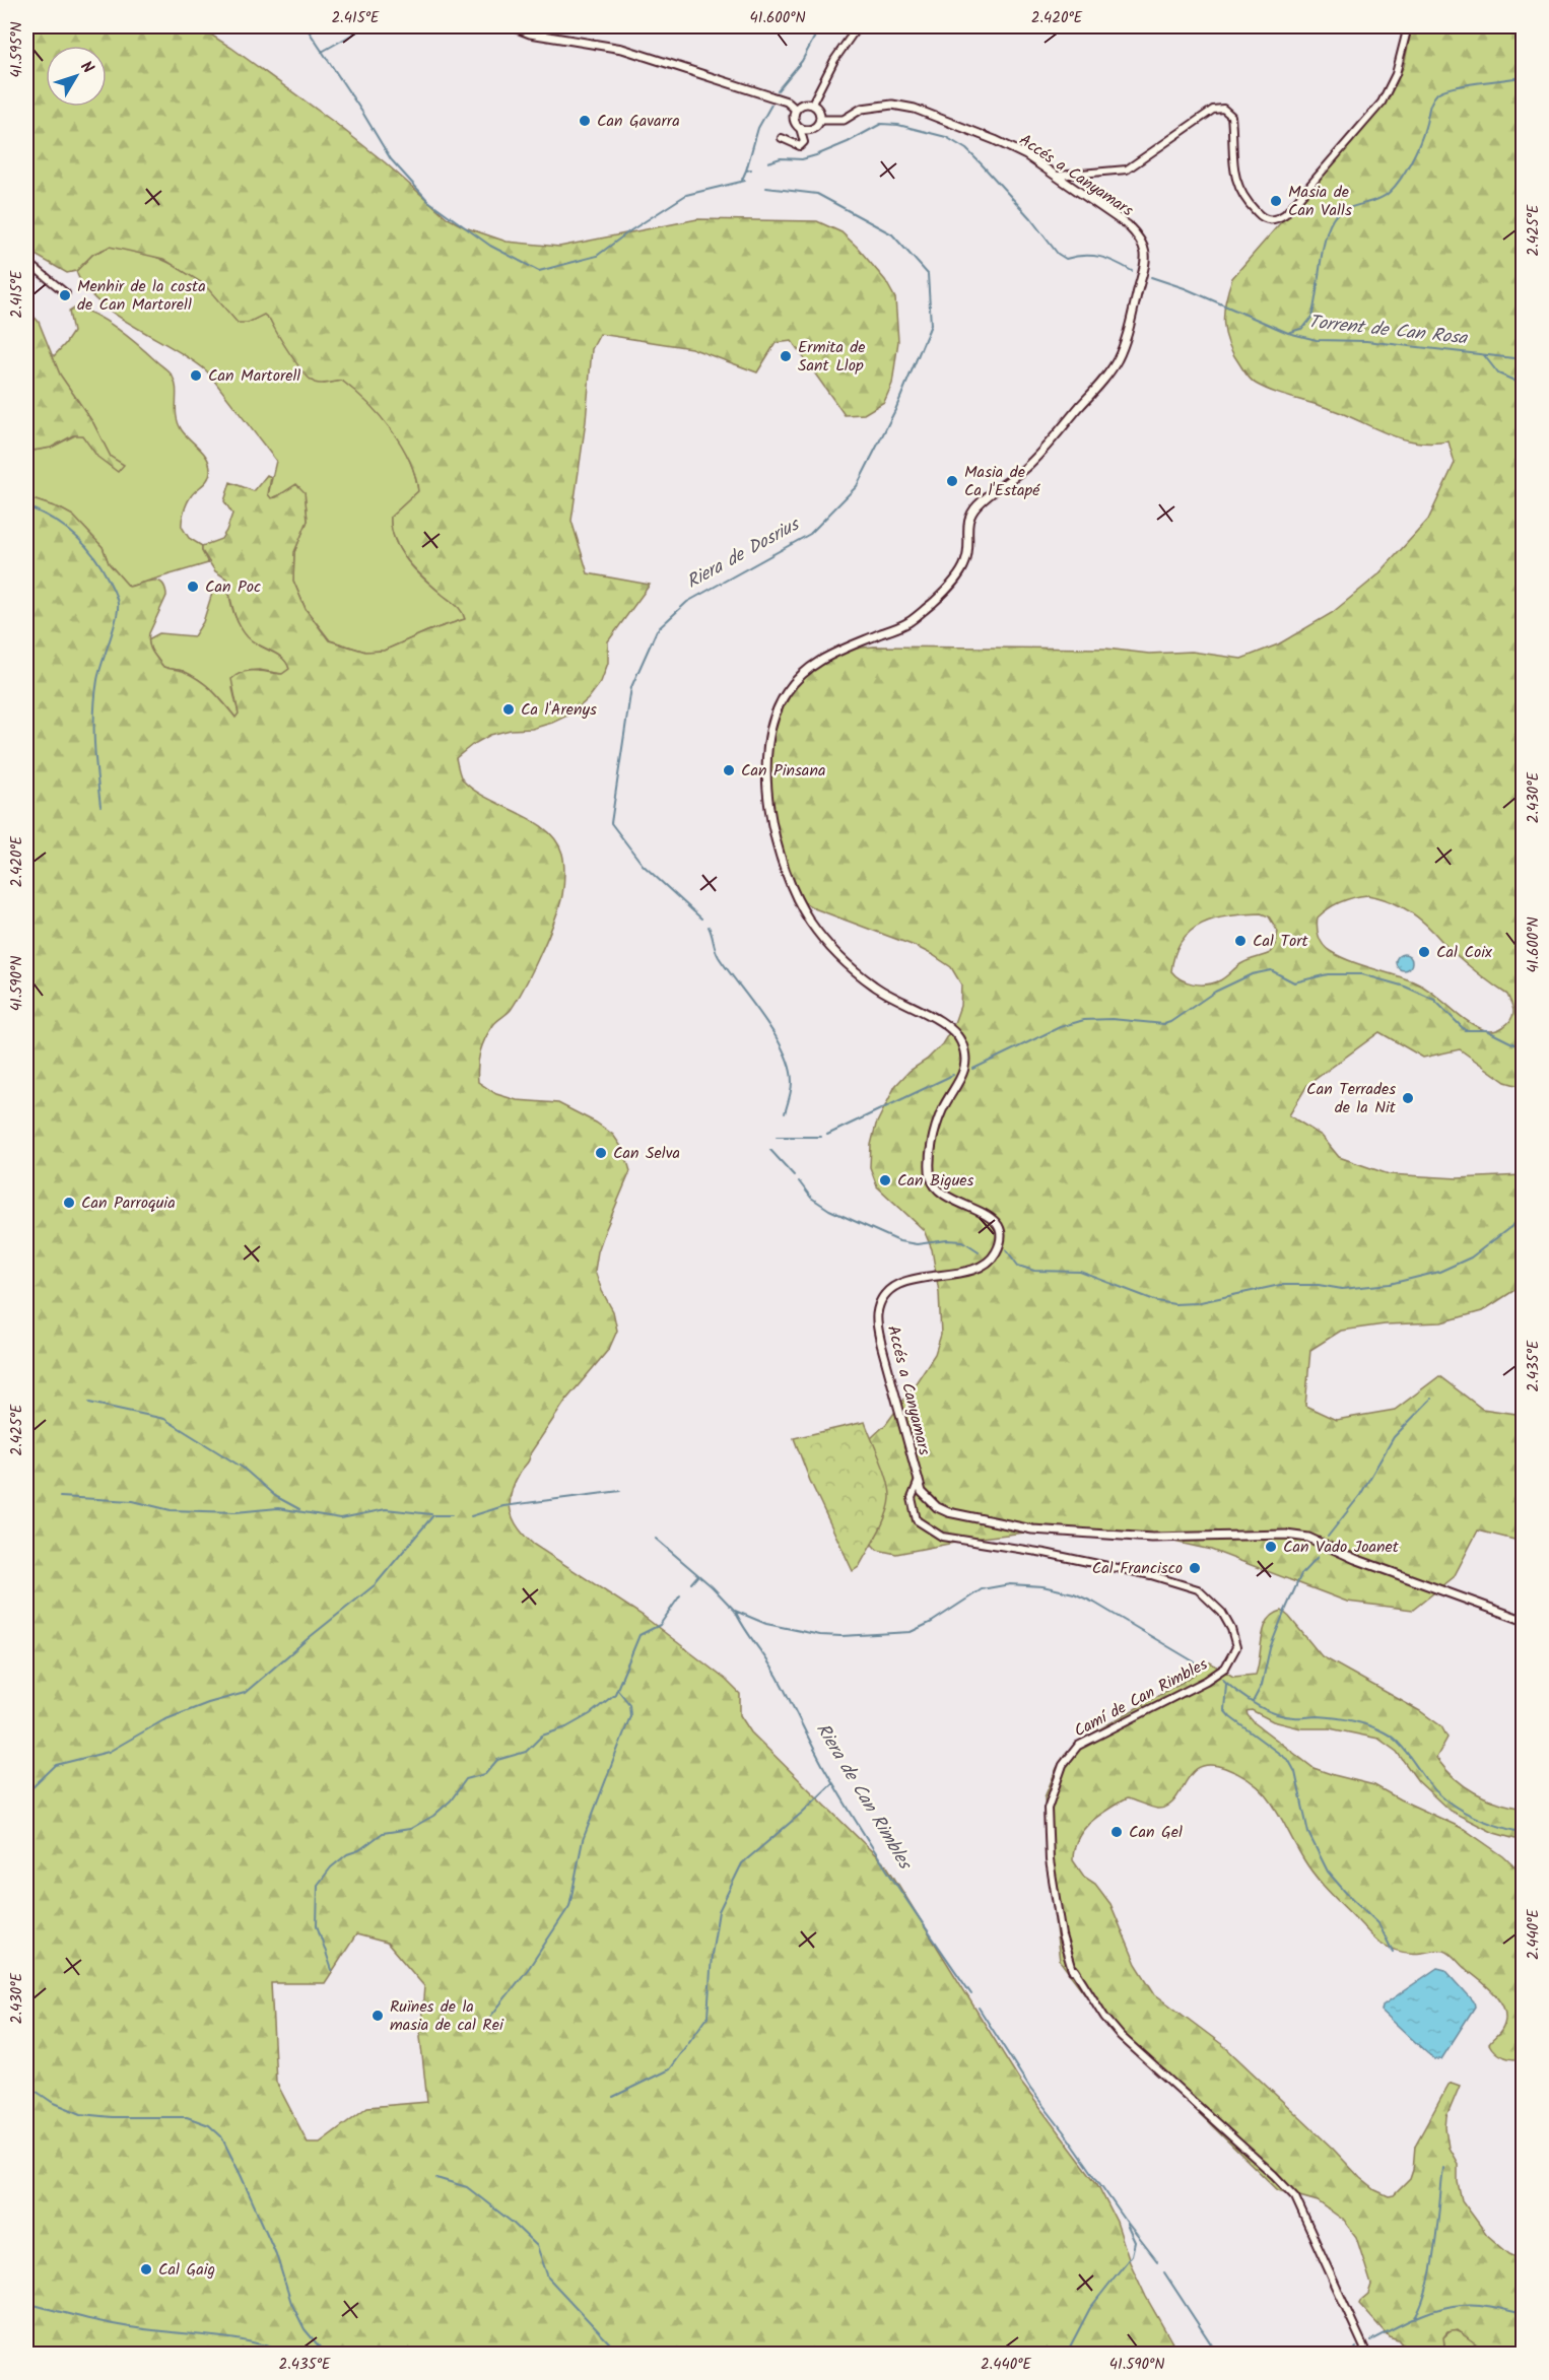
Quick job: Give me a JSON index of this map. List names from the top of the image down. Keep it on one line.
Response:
{"streets":{"street":["Accés a Canyamars","Camí de Can Rimbles"]},"crossings":[["Accés a Canyamars","Camí de Can Rimbles"]],"water":["Torrent de Can Rosa","Riera de Dosrius","Riera de Can Rimbles"],"places":["Can Gavarra","Masia de Can Valls","Menhir de la costa de Can Martorell","Ermita de Sant Llop","Can Martorell","Masia de Ca l'Estapé","Can Poc","Ca l'Arenys","Can Pinsana","Cal Tort","Cal Coix","Can Terrades de la Nit","Can Selva","Can Bigues","Can Parroquia","Can Vado Joanet","Cal Francisco","Can Gel","Ruïnes de la masia de cal Rei","Cal Gaig"],"north":"top right","coordinates":["2.415°E","41.600°N","2.420°E","41.595°N","2.425°E","2.430°E","41.590°N","2.435°E","2.440°E"]}
